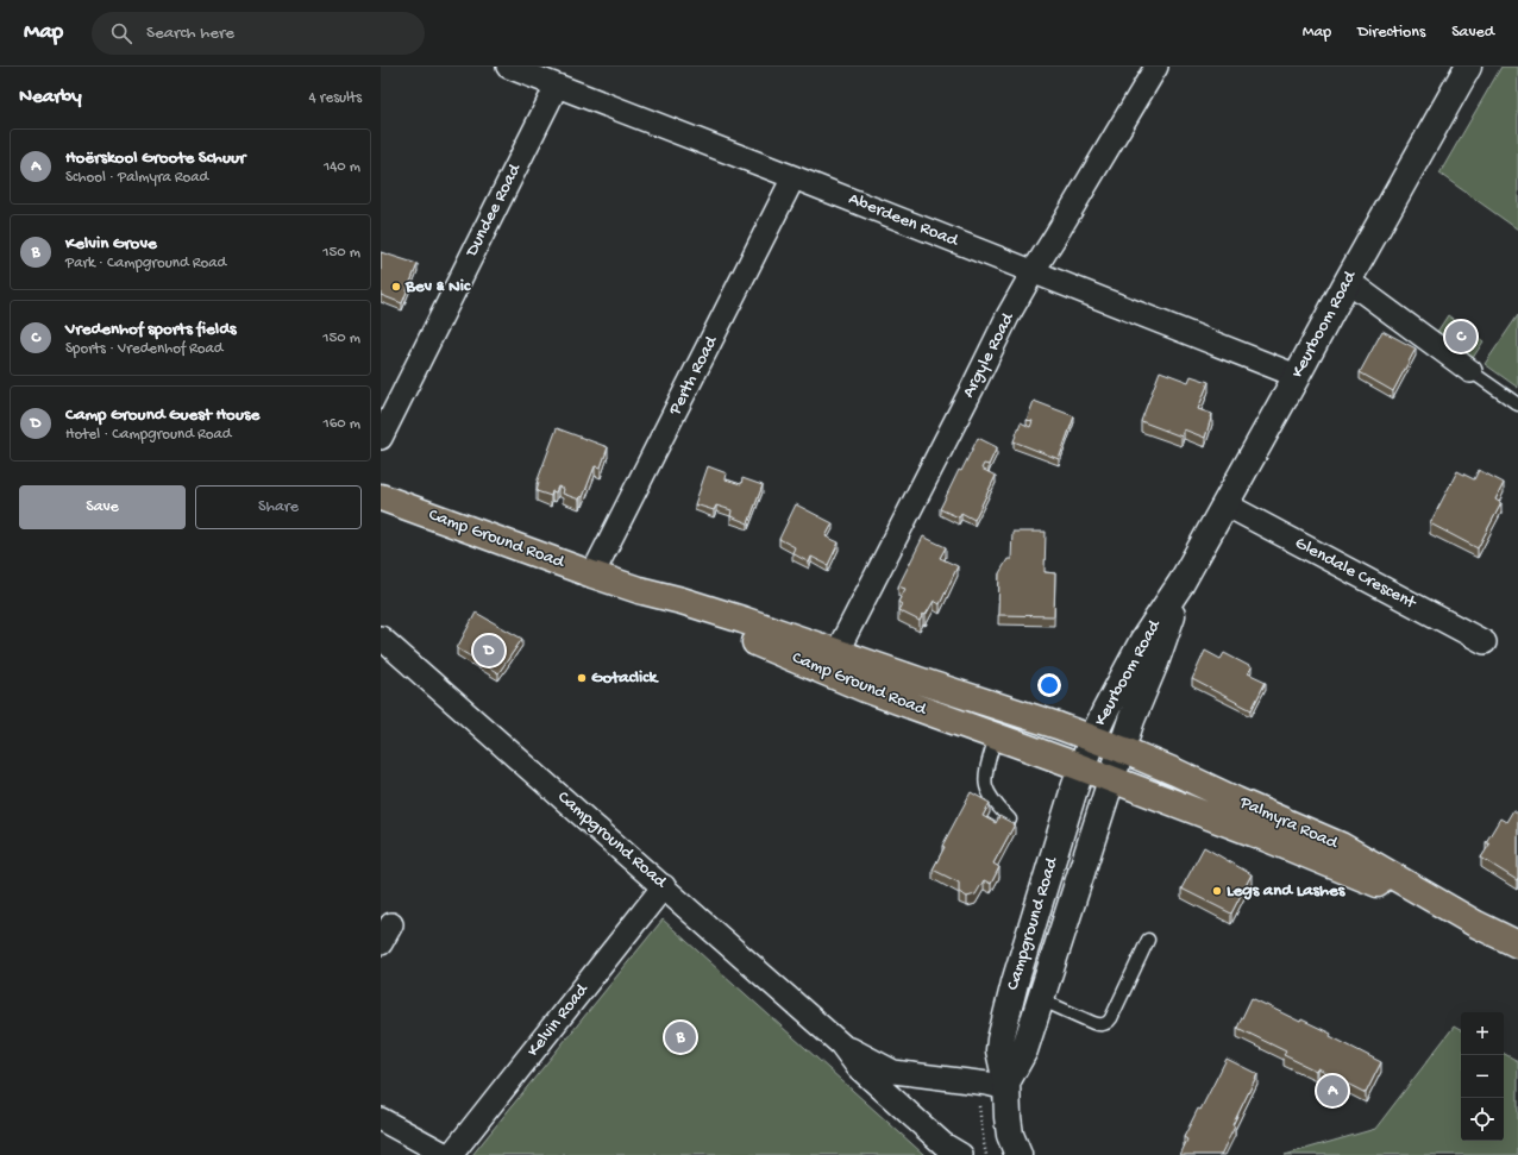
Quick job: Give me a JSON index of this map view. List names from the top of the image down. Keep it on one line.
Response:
{"streets":{"main road":["Keurboom Road","Camp Ground Road","Palmyra Road","Campground Road"],"street":["Dundee Road","Aberdeen Road","Argyle Road","Perth Road","Glendale Crescent","Kelvin Road"]},"crossings":[["Dundee Road","Aberdeen Road"],["Aberdeen Road","Keurboom Road"],["Aberdeen Road","Argyle Road"],["Aberdeen Road","Perth Road"],["Keurboom Road","Camp Ground Road"],["Keurboom Road","Glendale Crescent"],["Keurboom Road","Palmyra Road"],["Keurboom Road","Campground Road"],["Argyle Road","Camp Ground Road"],["Perth Road","Camp Ground Road"],["Camp Ground Road","Palmyra Road"],["Camp Ground Road","Campground Road"],["Palmyra Road","Campground Road"],["Campground Road","Kelvin Road"]],"places":["Bev & Nic","Gotaclick","Legs and Lashes"],"page":{"header":"Map","search":"Search here","nav":["Map","Directions","Saved"],"heading":["Nearby","4 results"],"list":[{"mark":"A","name":"Hoërskool Groote Schuur","note":"School · Palmyra Road","value":"140 m"},{"mark":"B","name":"Kelvin Grove","note":"Park · Campground Road","value":"150 m"},{"mark":"C","name":"Vredenhof sports fields","note":"Sports · Vredenhof Road","value":"150 m"},{"mark":"D","name":"Camp Ground Guest House","note":"Hotel · Campground Road","value":"160 m"}],"pins":["C","D","B","A"],"buttons":["Save","Share"],"map_buttons":["+","−"]}}
